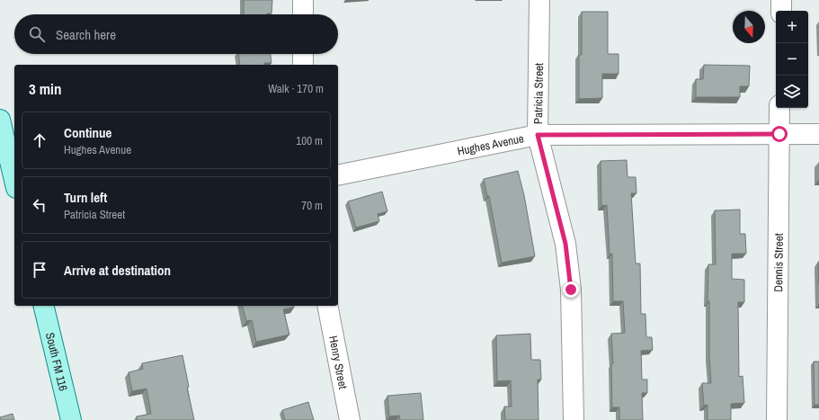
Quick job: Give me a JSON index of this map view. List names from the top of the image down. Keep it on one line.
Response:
{"streets":{"main road":["South FM 116"],"street":["Patricia Street","Hughes Avenue","Dennis Street","Henry Street"]},"crossings":[["Patricia Street","Hughes Avenue"],["Hughes Avenue","Dennis Street"]],"north":"bottom","page":{"map_buttons":["+","−"],"search":"Search here","heading":["3 min","Walk · 170 m"],"list":[["Continue","Hughes Avenue","100 m"],["Turn left","Patricia Street","70 m"],"Arrive at destination"]}}
